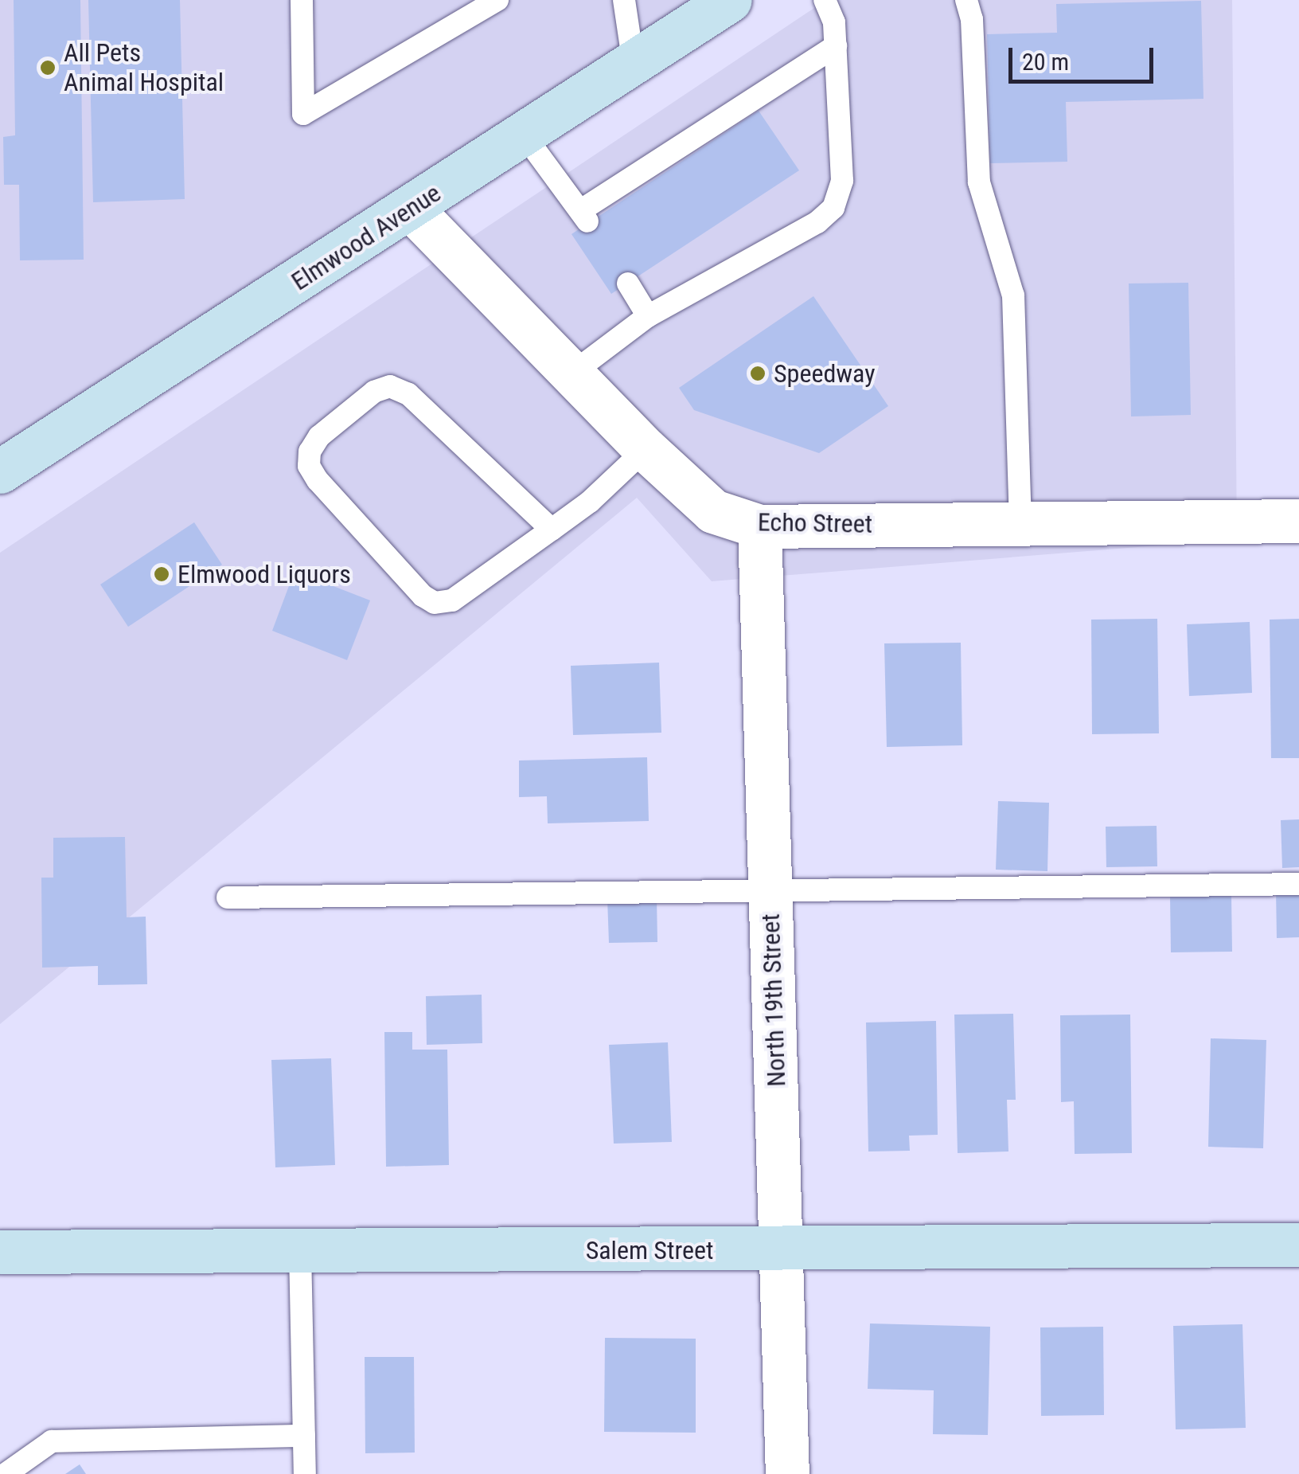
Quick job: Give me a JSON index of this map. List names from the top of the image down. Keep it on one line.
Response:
{"streets":{"main road":["Elmwood Avenue","Salem Street"],"street":["Echo Street","North 19th Street"]},"crossings":[["Elmwood Avenue","Echo Street"],["Echo Street","North 19th Street"],["North 19th Street","Salem Street"]],"places":["All Pets Animal Hospital","Speedway","Elmwood Liquors"],"scale_bar":"20 m"}
